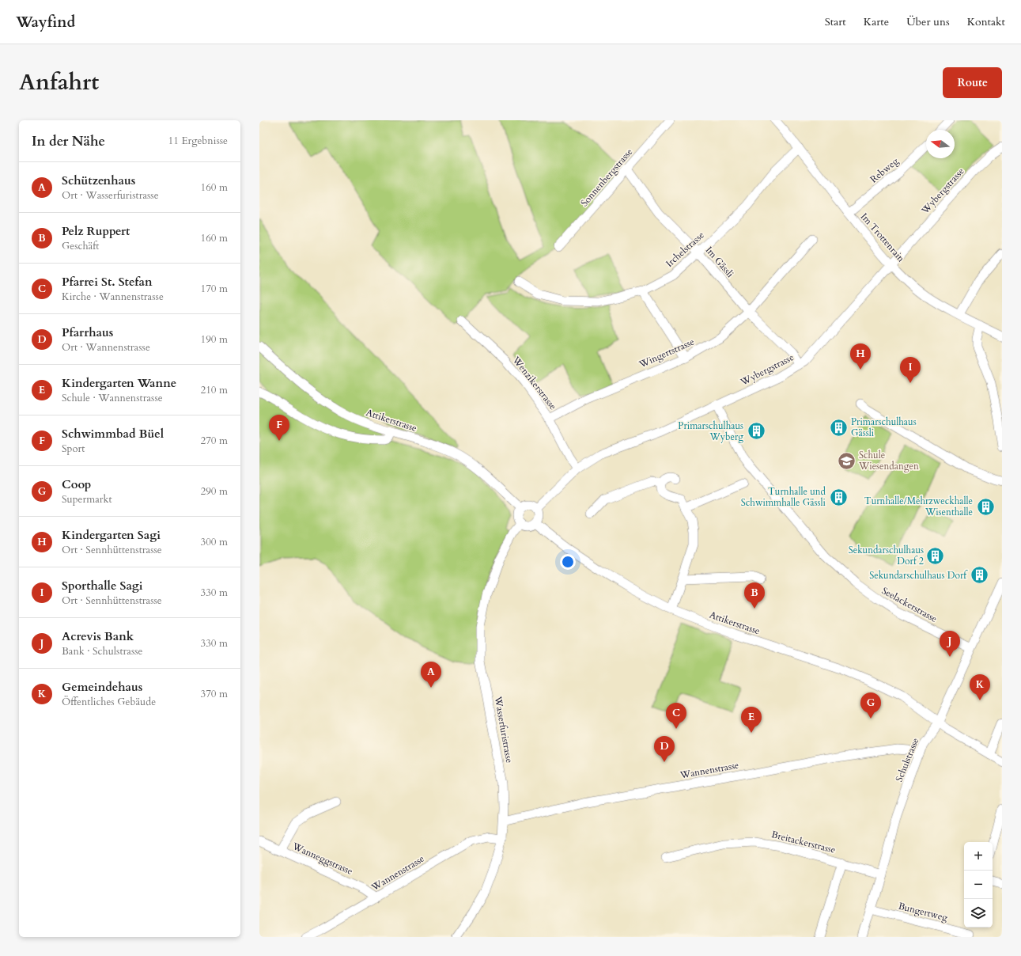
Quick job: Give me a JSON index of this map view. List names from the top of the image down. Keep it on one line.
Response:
{"streets":{"street":["Rebweg","Sonnenbergstrasse","Wybergstrasse","Im Trottenrain","Irchelstrasse","Im Gässli","Wingertstrasse","Wenzikerstrasse","Attikerstrasse","Seelackerstrasse","Wasserfuristrasse","Schulstrasse","Wannenstrasse","Breitackerstrasse","Wanneggstrasse","Bungertweg"]},"crossings":[["Rebweg","Im Trottenrain"],["Sonnenbergstrasse","Im Gässli"],["Wybergstrasse","Im Trottenrain"],["Wybergstrasse","Im Gässli"],["Wybergstrasse","Wenzikerstrasse"],["Wybergstrasse","Attikerstrasse"],["Wybergstrasse","Seelackerstrasse"],["Wybergstrasse","Wasserfuristrasse"],["Im Trottenrain","Irchelstrasse"],["Irchelstrasse","Im Gässli"],["Im Gässli","Wingertstrasse"],["Wingertstrasse","Wenzikerstrasse"],["Attikerstrasse","Wasserfuristrasse"],["Attikerstrasse","Schulstrasse"],["Seelackerstrasse","Schulstrasse"],["Wasserfuristrasse","Wannenstrasse"],["Schulstrasse","Wannenstrasse"],["Schulstrasse","Breitackerstrasse"],["Schulstrasse","Bungertweg"],["Wannenstrasse","Wanneggstrasse"]],"places":{"building":["Primarschulhaus Gässli","Primarschulhaus Wyberg","Turnhalle und Schwimmhalle Gässli","Turnhalle/Mehrzweckhalle Wisenthalle","Sekundarschulhaus Dorf 2","Sekundarschulhaus Dorf"],"school or university":["Schule Wiesendangen"]},"north":"left","page":{"header":"Wayfind","nav":["Start","Karte","Über uns","Kontakt"],"title":"Anfahrt","buttons":"Route","heading":["In der Nähe","11 Ergebnisse"],"list":[{"mark":"A","name":"Schützenhaus","note":"Ort · Wasserfuristrasse","value":"160 m"},{"mark":"B","name":"Pelz Ruppert","note":"Geschäft","value":"160 m"},{"mark":"C","name":"Pfarrei St. Stefan","note":"Kirche · Wannenstrasse","value":"170 m"},{"mark":"D","name":"Pfarrhaus","note":"Ort · Wannenstrasse","value":"190 m"},{"mark":"E","name":"Kindergarten Wanne","note":"Schule · Wannenstrasse","value":"210 m"},{"mark":"F","name":"Schwimmbad Büel","note":"Sport","value":"270 m"},{"mark":"G","name":"Coop","note":"Supermarkt","value":"290 m"},{"mark":"H","name":"Kindergarten Sagi","note":"Ort · Sennhüttenstrasse","value":"300 m"},{"mark":"I","name":"Sporthalle Sagi","note":"Ort · Sennhüttenstrasse","value":"330 m"},{"mark":"J","name":"Acrevis Bank","note":"Bank · Schulstrasse","value":"330 m"},{"mark":"K","name":"Gemeindehaus","note":"Öffentliches Gebäude","value":"370 m"}],"pins":["H","I","F","B","J","A","K","G","C","E","D"],"map_buttons":["+","−"]}}
